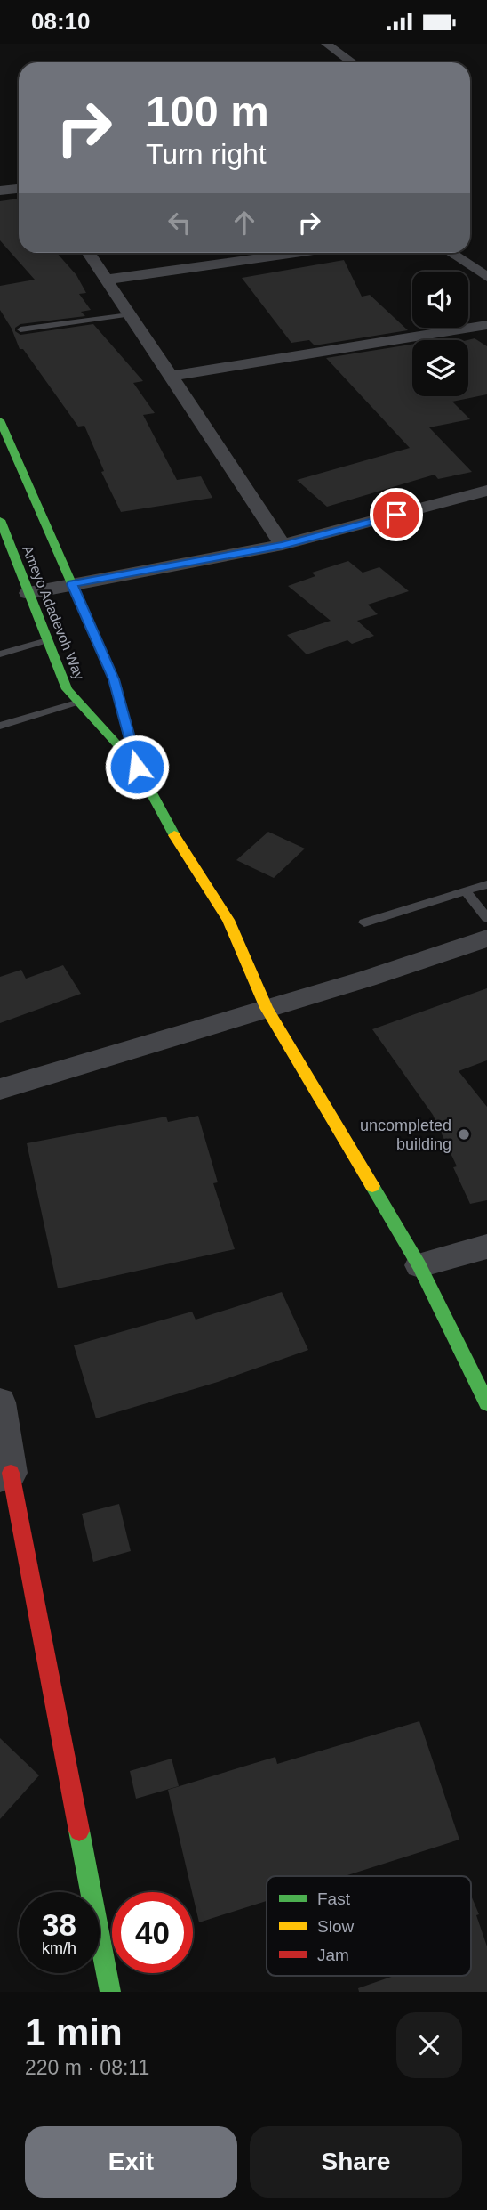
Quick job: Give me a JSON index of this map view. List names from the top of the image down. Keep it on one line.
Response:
{"streets":{"street":["Ameyo Adadevoh Way"]},"places":["uncompleted building"],"legend":["Fast","Slow","Jam"],"page":{"status":"08:10","turn":["100 m","Turn right"],"speed":"38 km/h","limit":"40","heading":["1 min","220 m · 08:11"],"buttons":["Exit","Share"]}}
